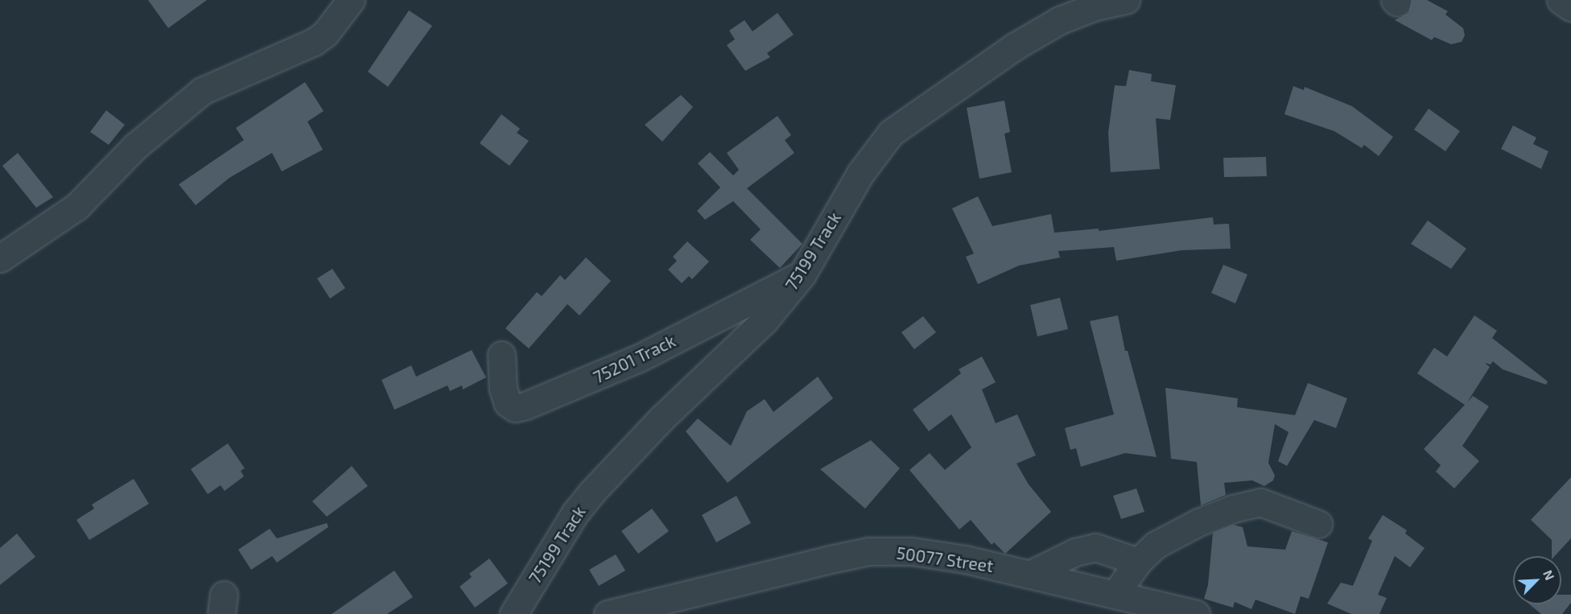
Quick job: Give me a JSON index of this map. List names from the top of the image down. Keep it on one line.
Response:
{"streets":{"street":["75199 Track","75201 Track","50077 Street"]},"crossings":[["75199 Track","75201 Track"]],"north":"top right"}
